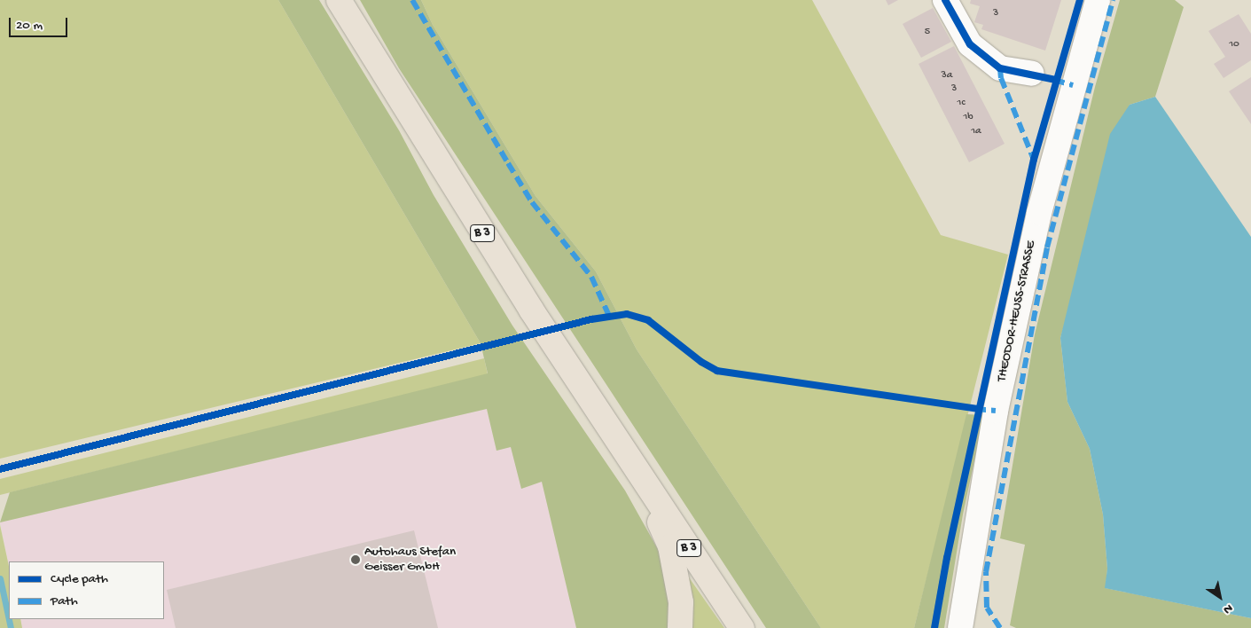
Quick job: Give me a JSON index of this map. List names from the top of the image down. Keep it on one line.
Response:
{"streets":{"main road":["B 3"],"street":["THEODOR-HEUSS-STRASSE"]},"places":["Autohaus Stefan Geisser GmbH"],"house_numbers":["3","5","10","3a","3","1c","1b","1a"],"legend":["Cycle path","Path"],"scale_bar":"20 m","north":"bottom right"}
